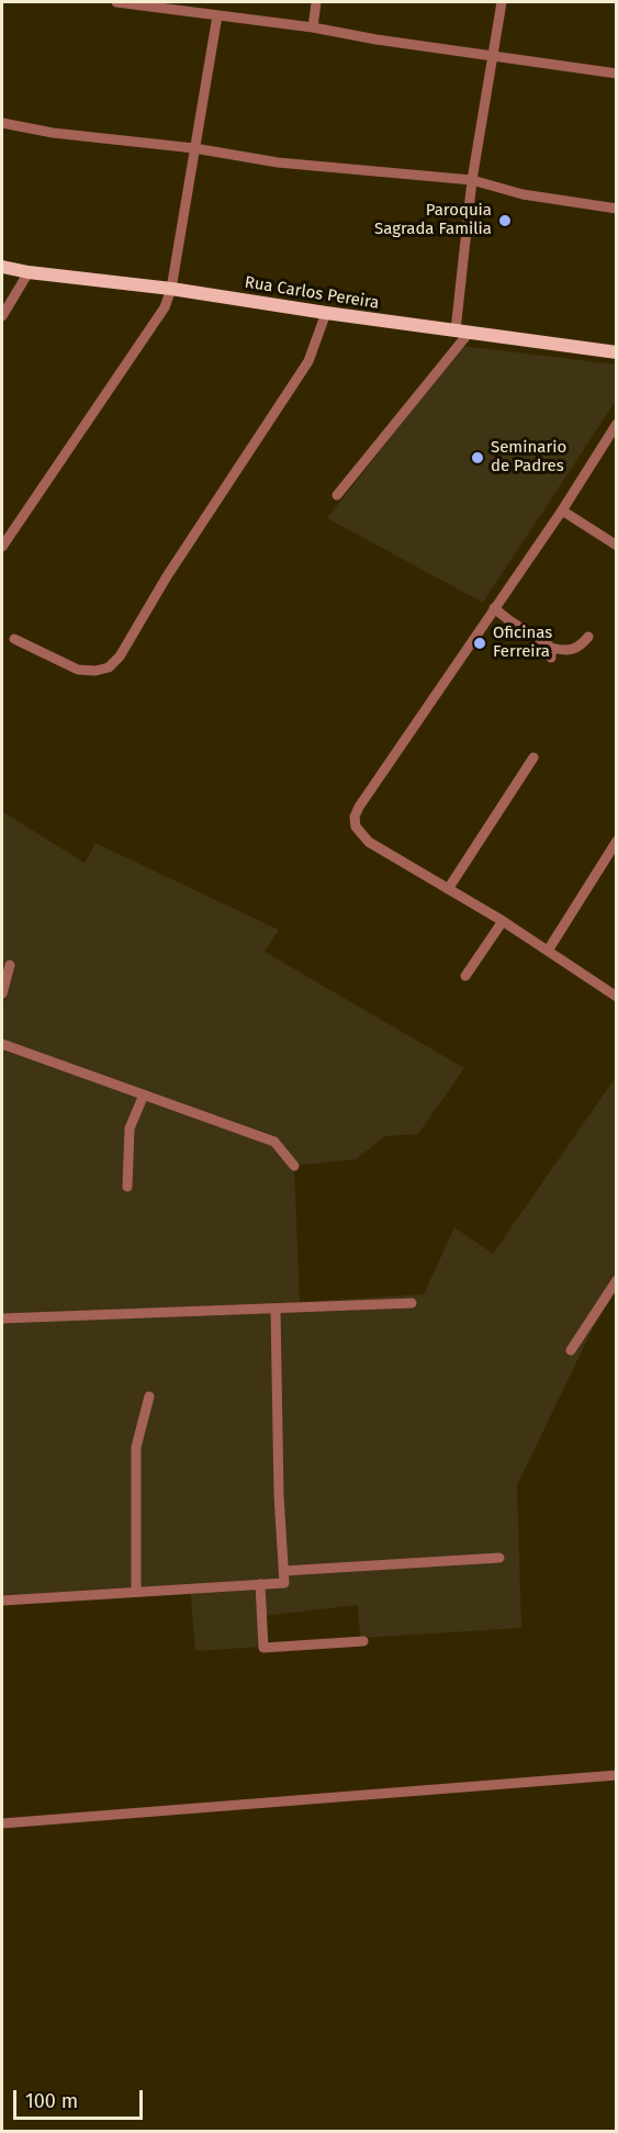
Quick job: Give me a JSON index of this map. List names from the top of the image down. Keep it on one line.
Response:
{"streets":{"main road":["Rua Carlos Pereira"]},"places":["Paroquia Sagrada Familia","Seminario de Padres","Oficinas Ferreira"],"scale_bar":"100 m"}
